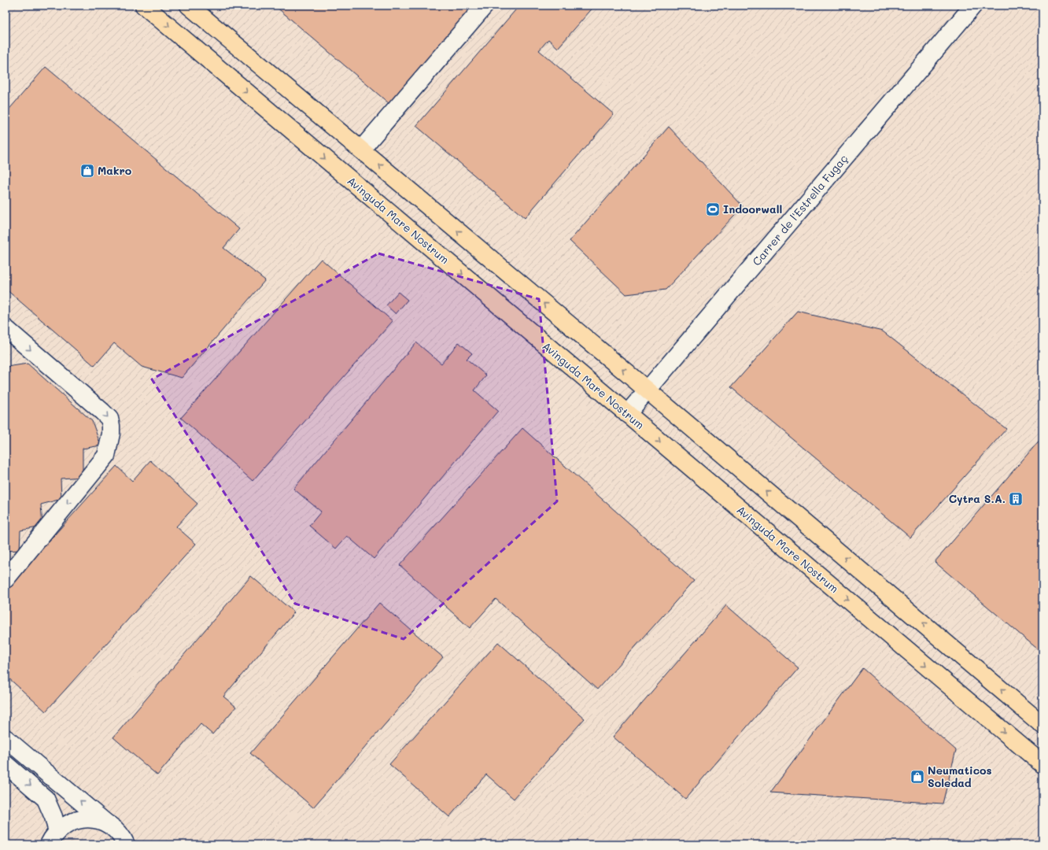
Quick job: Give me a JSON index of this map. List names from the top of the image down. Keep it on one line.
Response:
{"streets":{"main road":["Avinguda Mare Nostrum"],"street":["Carrer de l'Estrella Fugaç"]},"crossings":[["Carrer de l'Estrella Fugaç","Avinguda Mare Nostrum"]],"places":{"shop":["Makro","Neumaticos Soledad"],"sports":["Indoorwall"],"building":["Cytra S.A."]}}
